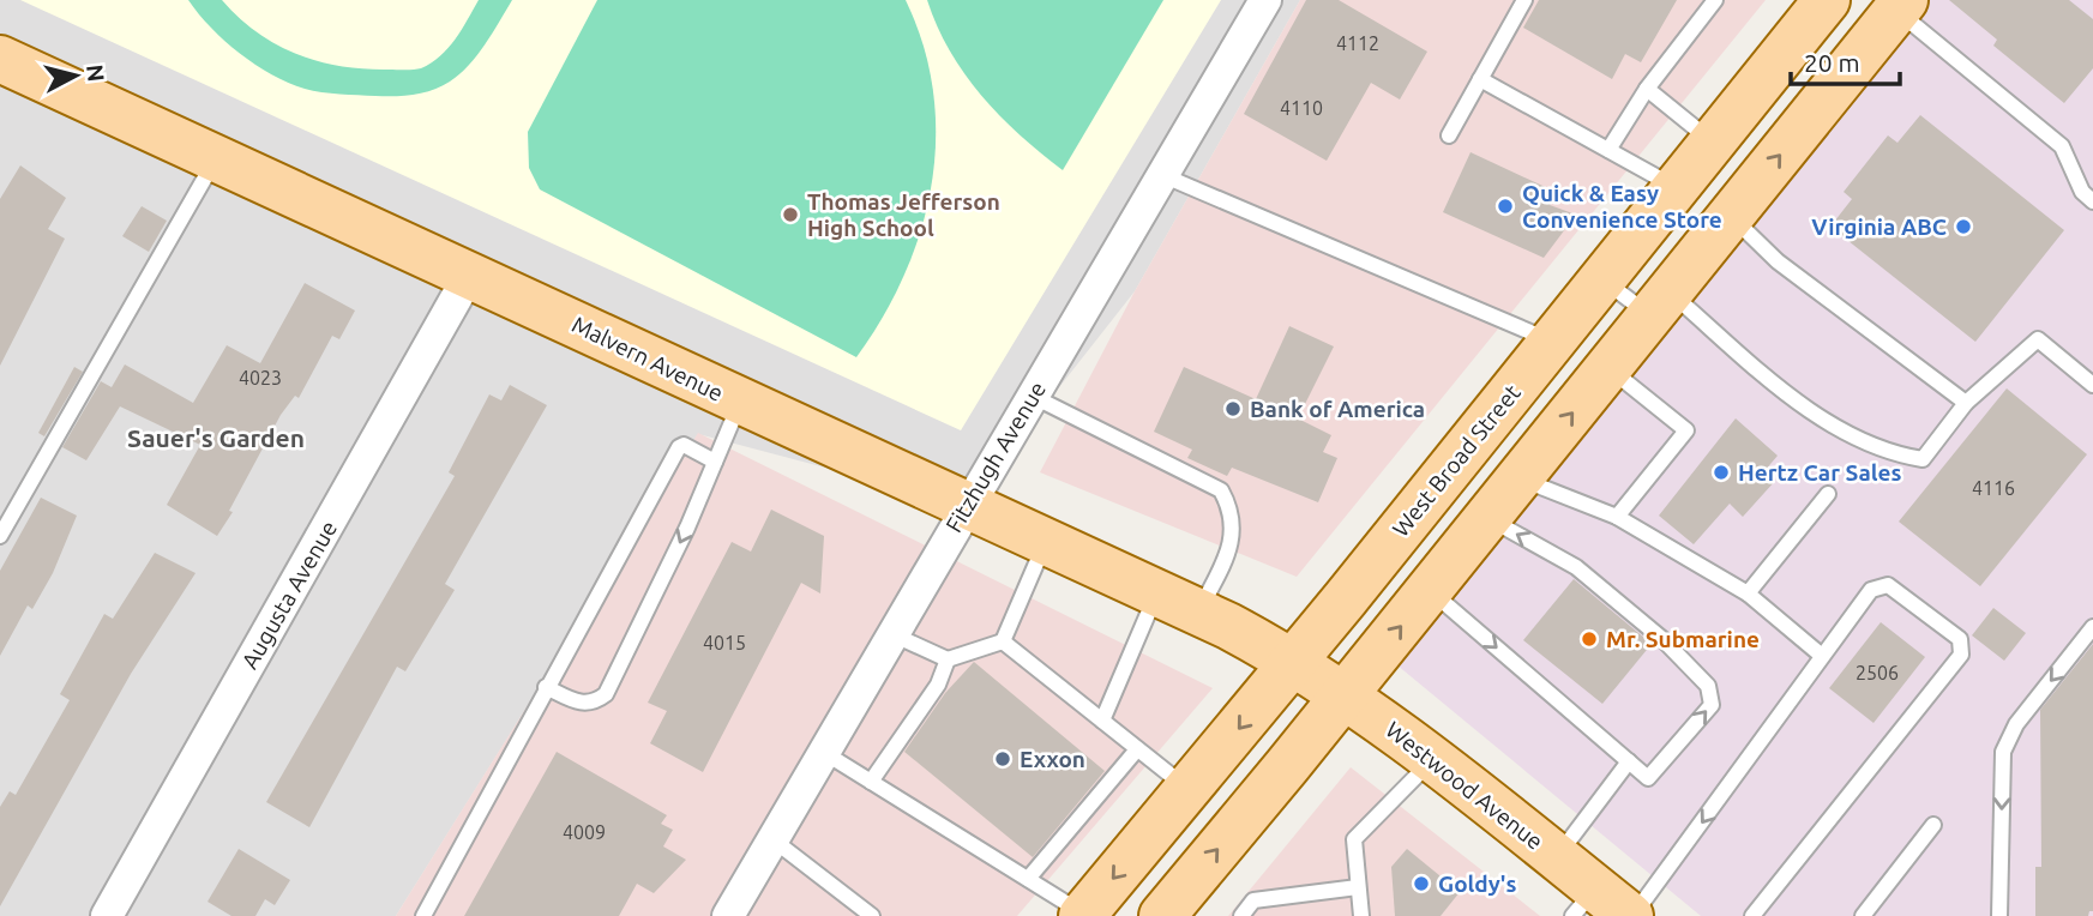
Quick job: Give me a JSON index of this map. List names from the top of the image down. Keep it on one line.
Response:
{"streets":{"main road":["Malvern Avenue","West Broad Street","Westwood Avenue"],"street":["Fitzhugh Avenue","Augusta Avenue"]},"crossings":[["Malvern Avenue","Fitzhugh Avenue"],["Malvern Avenue","West Broad Street"],["Malvern Avenue","Augusta Avenue"],["Malvern Avenue","Westwood Avenue"],["West Broad Street","Westwood Avenue"]],"districts":["Sauer's Garden"],"places":["Quick & Easy Convenience Store","Thomas Jefferson High School","Virginia ABC","Bank of America","Hertz Car Sales","Mr. Submarine","Exxon","Goldy's"],"house_numbers":["4112","4110","4023","4116","4015","2506","4009"],"scale_bar":"20 m","north":"right"}
